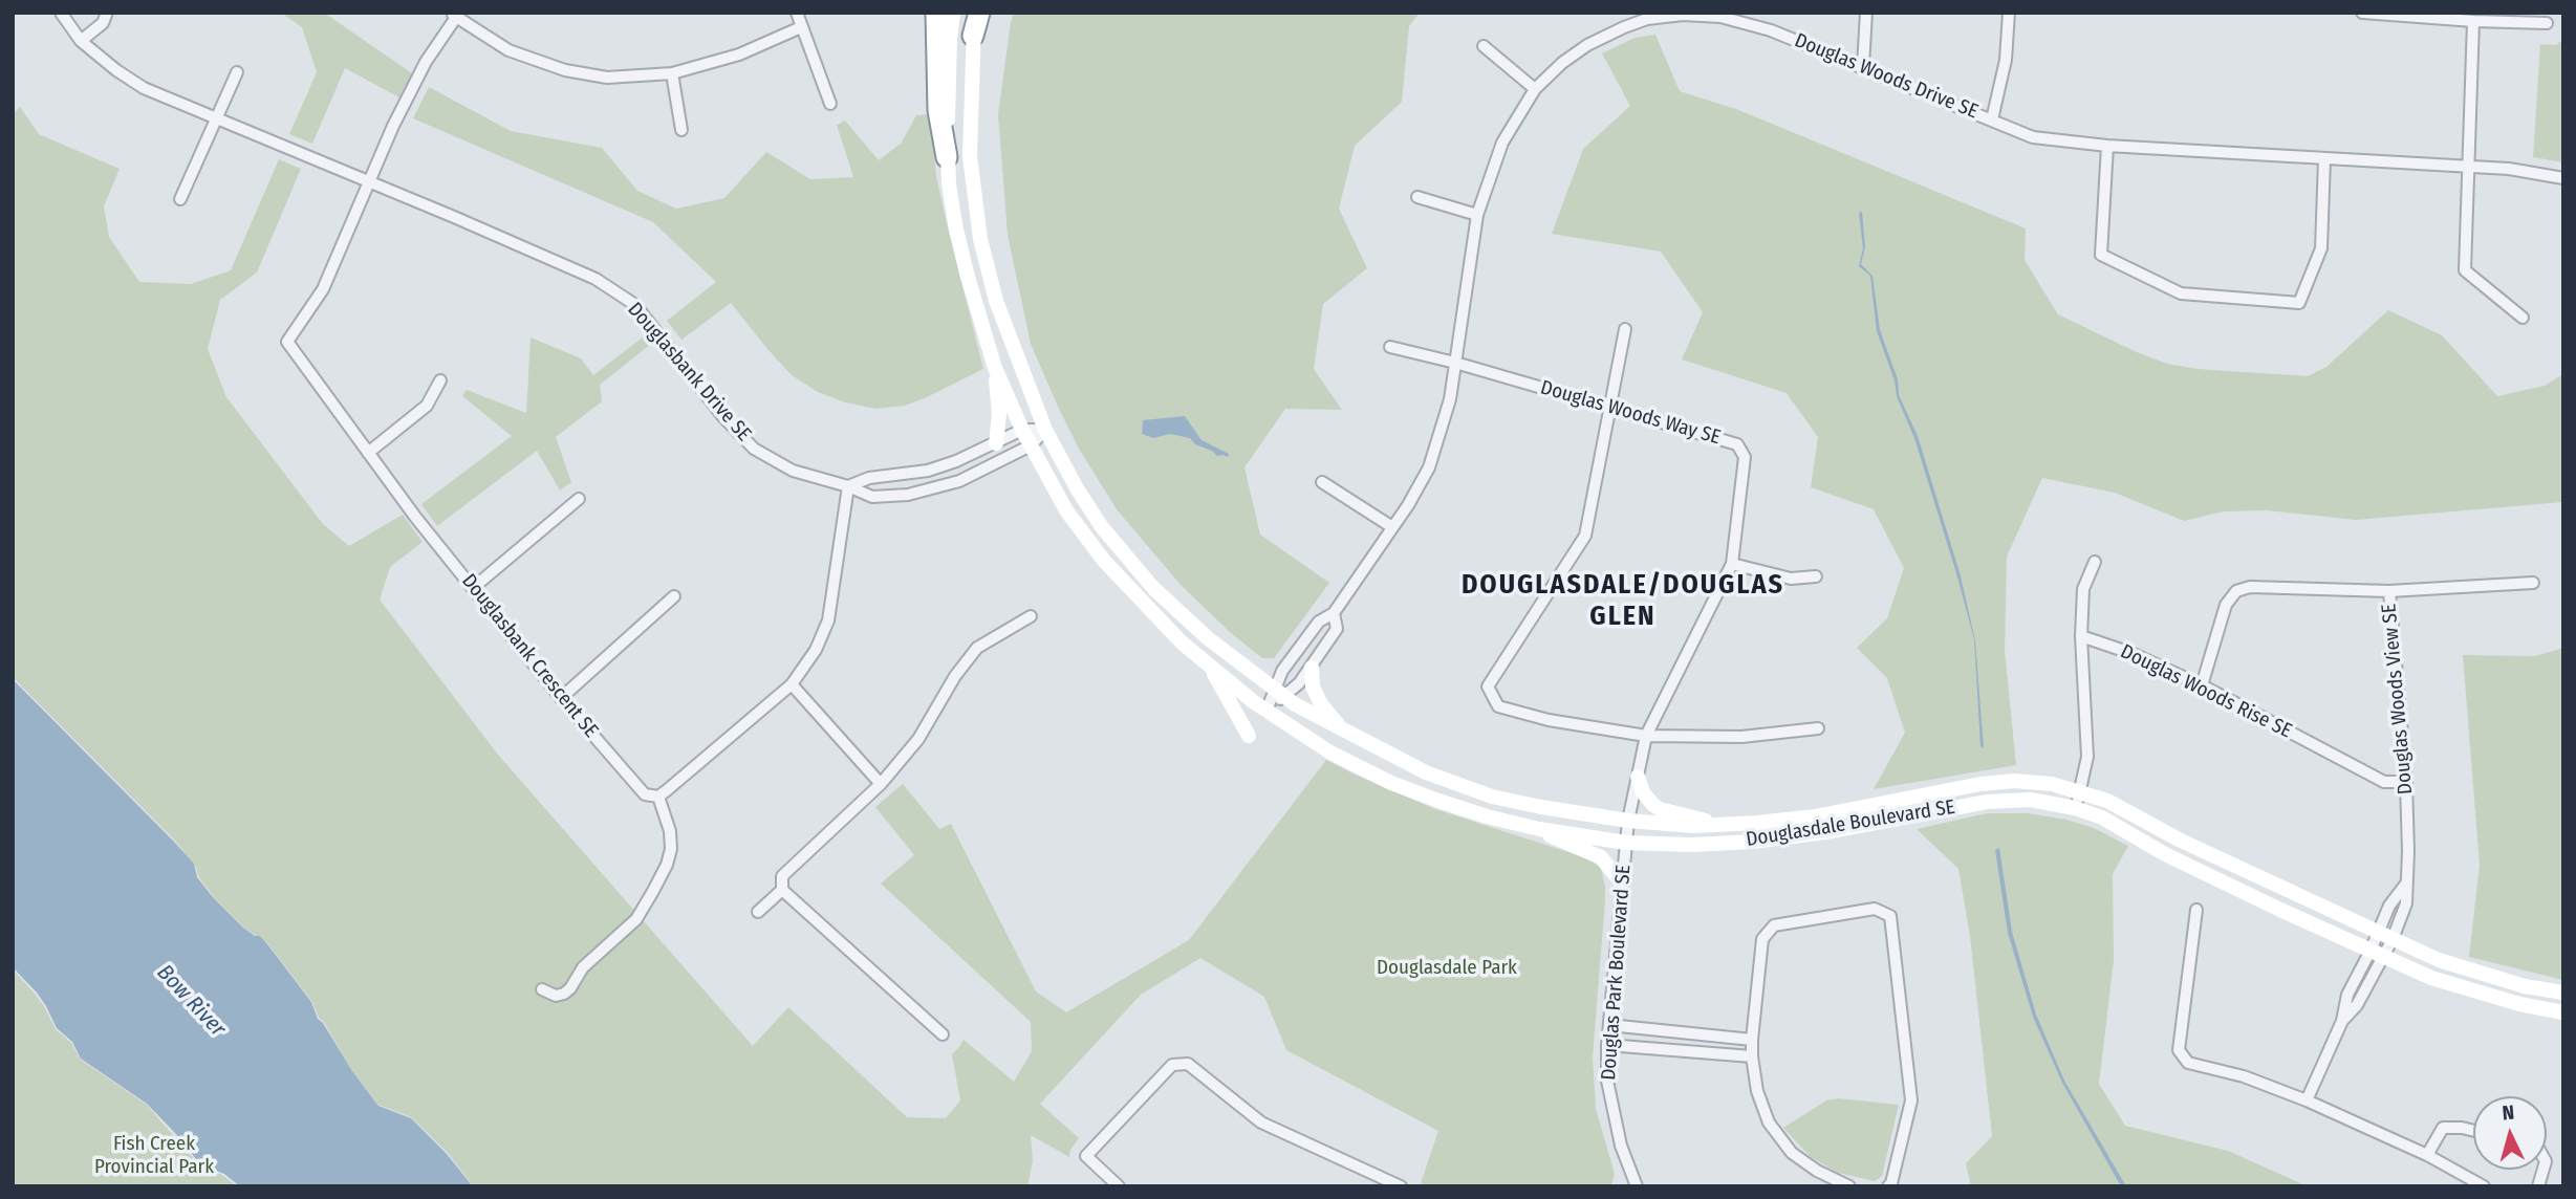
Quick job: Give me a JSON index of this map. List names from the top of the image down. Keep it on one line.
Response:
{"streets":{"street":["Douglas Woods Drive SE","Douglasbank Drive SE","Douglas Woods Way SE","Douglasbank Crescent SE","Douglas Woods Rise SE","Douglas Woods View SE","Douglasdale Boulevard SE","Douglas Park Boulevard SE"]},"crossings":[["Douglas Woods Drive SE","Douglas Woods Way SE"],["Douglas Woods Drive SE","Douglasdale Boulevard SE"],["Douglasbank Drive SE","Douglasbank Crescent SE"],["Douglasbank Drive SE","Douglasdale Boulevard SE"],["Douglas Woods Way SE","Douglasdale Boulevard SE"],["Douglas Woods Way SE","Douglas Park Boulevard SE"],["Douglas Woods Rise SE","Douglas Woods View SE"],["Douglas Woods View SE","Douglasdale Boulevard SE"],["Douglasdale Boulevard SE","Douglas Park Boulevard SE"]],"districts":["DOUGLASDALE/DOUGLAS GLEN"],"water":["Bow River"],"parks":["Douglasdale Park","Fish Creek Provincial Park"],"north":"top"}
